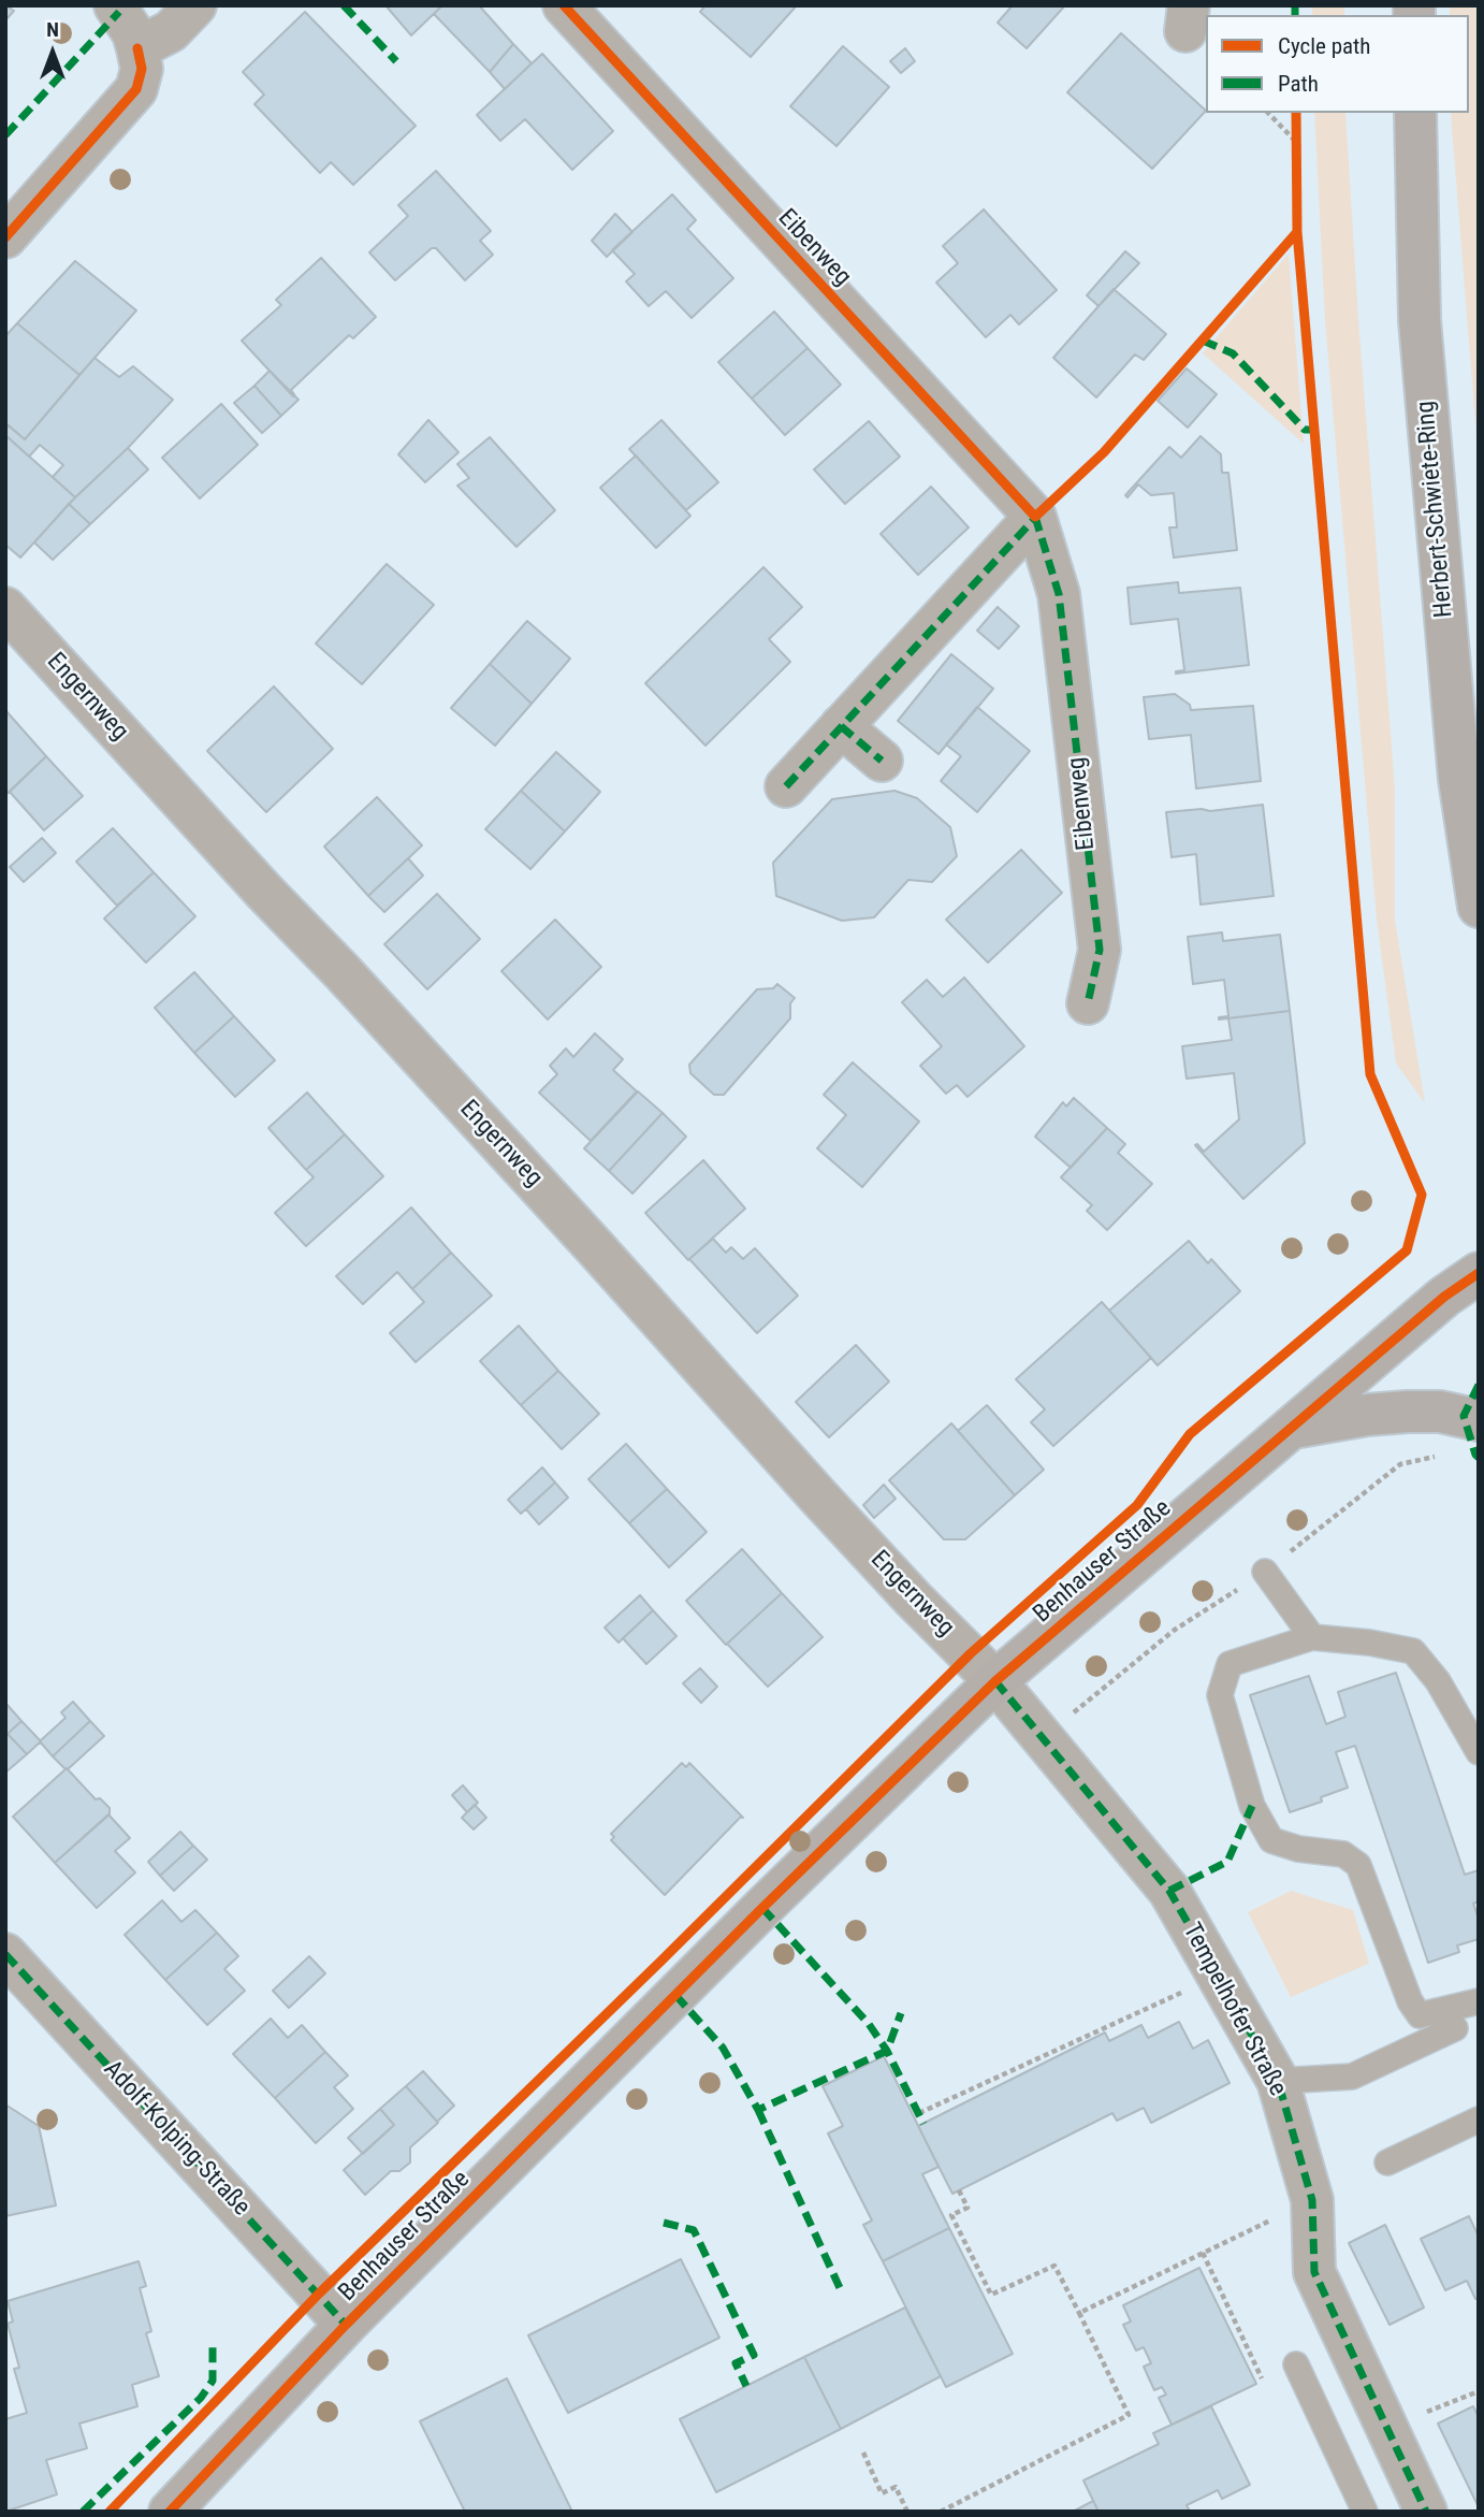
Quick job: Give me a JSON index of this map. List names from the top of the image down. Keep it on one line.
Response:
{"streets":{"main road":["Herbert-Schwiete-Ring","Benhauser Straße"],"street":["Eibenweg","Engernweg","Tempelhofer Straße","Adolf-Kolping-Straße"]},"crossings":[["Engernweg","Benhauser Straße"],["Engernweg","Tempelhofer Straße"],["Benhauser Straße","Tempelhofer Straße"],["Benhauser Straße","Adolf-Kolping-Straße"]],"legend":["Cycle path","Path"],"north":"top"}
